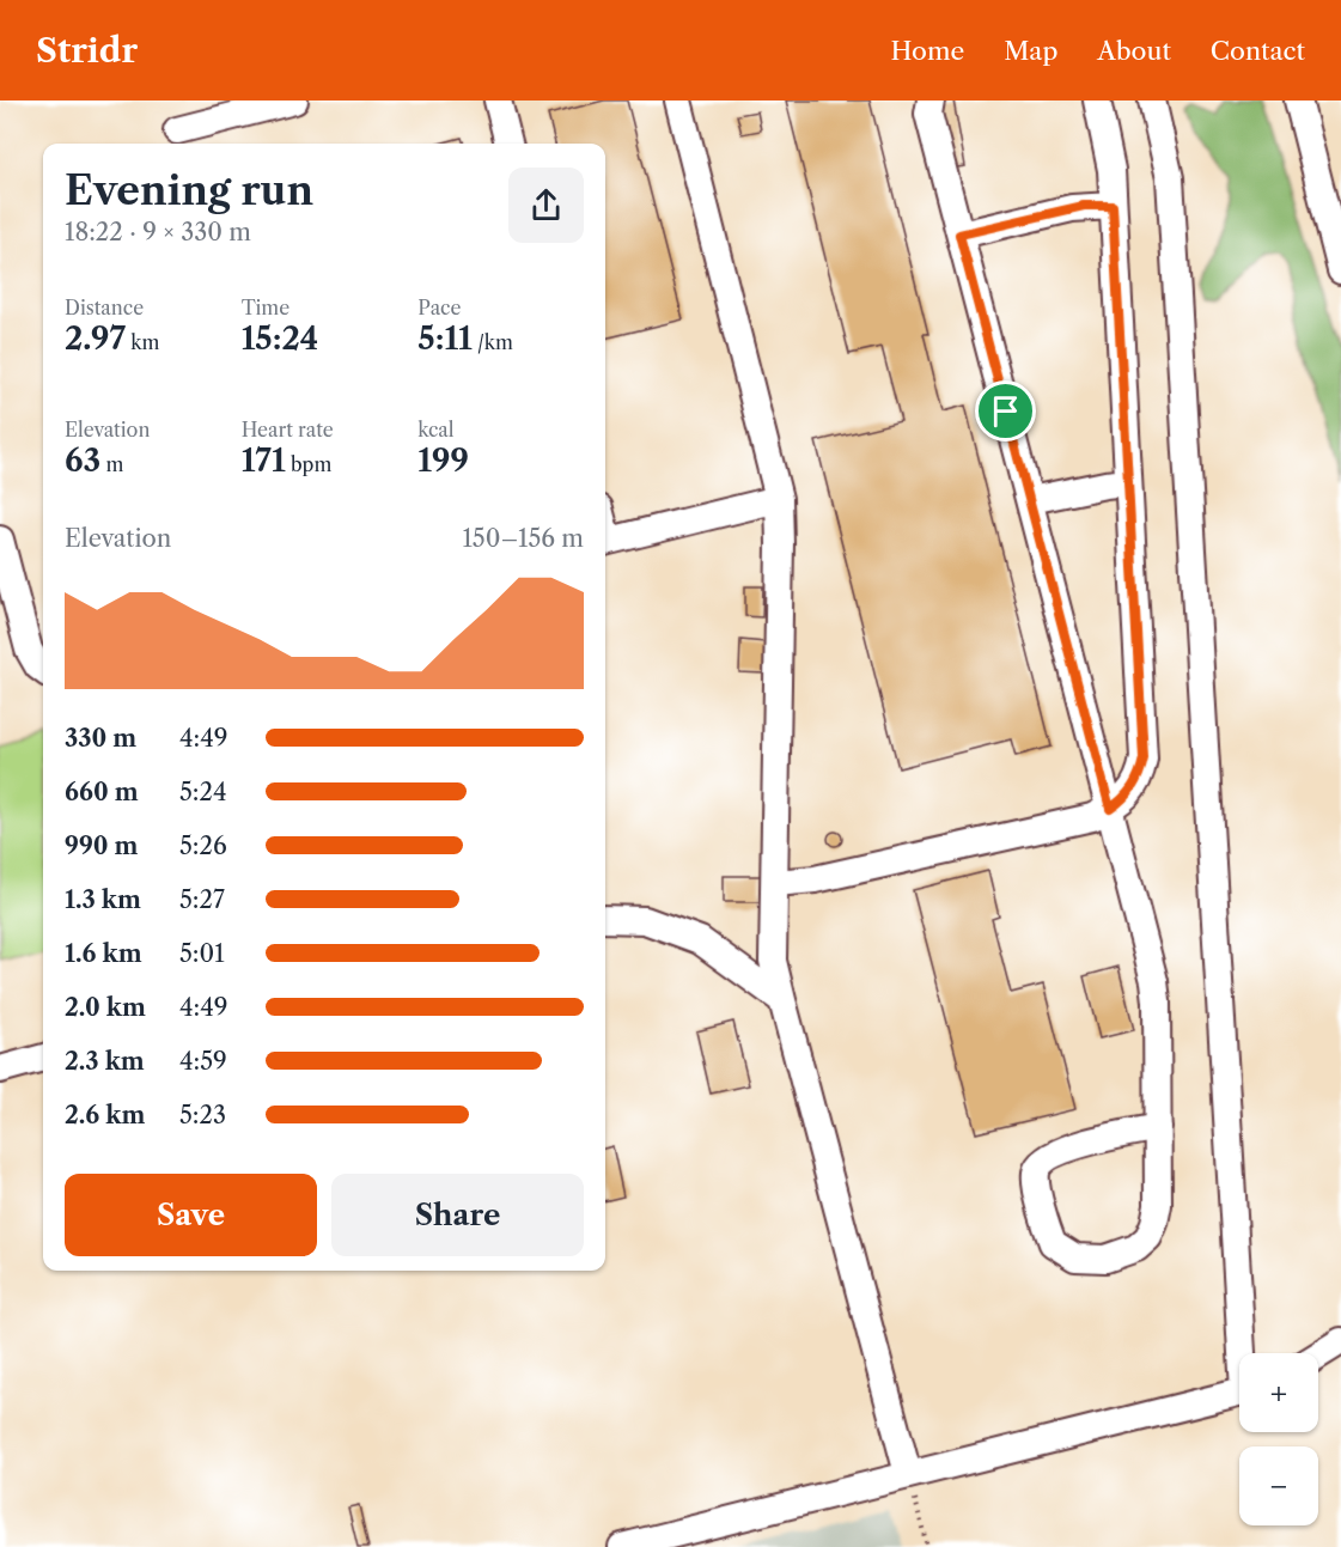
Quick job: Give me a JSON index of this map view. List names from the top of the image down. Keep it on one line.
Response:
{"page":{"header":"Stridr","nav":["Home","Map","About","Contact"],"heading":["Evening run","18:22 · 9 × 330 m"],"stats":[["Distance","2.97 km"],["Time","15:24"],["Pace","5:11 /km"],["Elevation","63 m"],["Heart rate","171 bpm"],["kcal","199"]],"chart":["Elevation","150–156 m"],"list":[{"name":"330 m","note":"4:49"},{"name":"660 m","note":"5:24"},{"name":"990 m","note":"5:26"},{"name":"1.3 km","note":"5:27"},{"name":"1.6 km","note":"5:01"},{"name":"2.0 km","note":"4:49"},{"name":"2.3 km","note":"4:59"},{"name":"2.6 km","note":"5:23"}],"buttons":["Save","Share"],"map_buttons":["+","−"]}}
